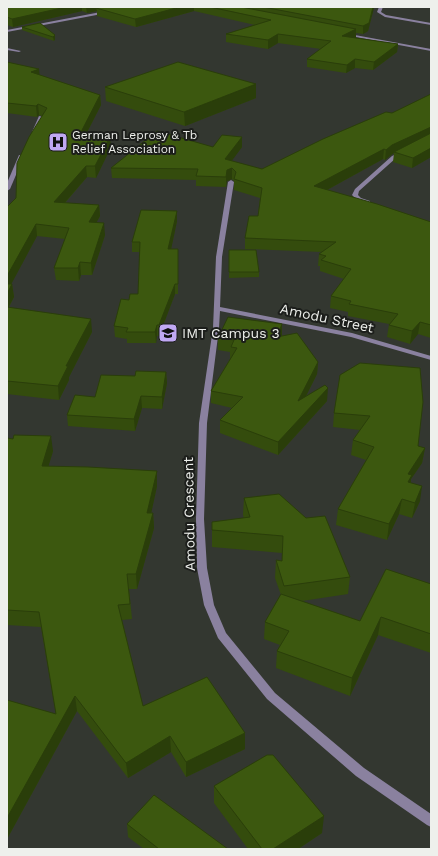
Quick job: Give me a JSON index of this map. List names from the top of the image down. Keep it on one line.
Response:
{"streets":{"street":["Amodu Street","Amodu Crescent"]},"crossings":[["Amodu Street","Amodu Crescent"]],"places":{"hospital":["German Leprosy & Tb Relief Association"],"school or university":["IMT Campus 3"]}}
